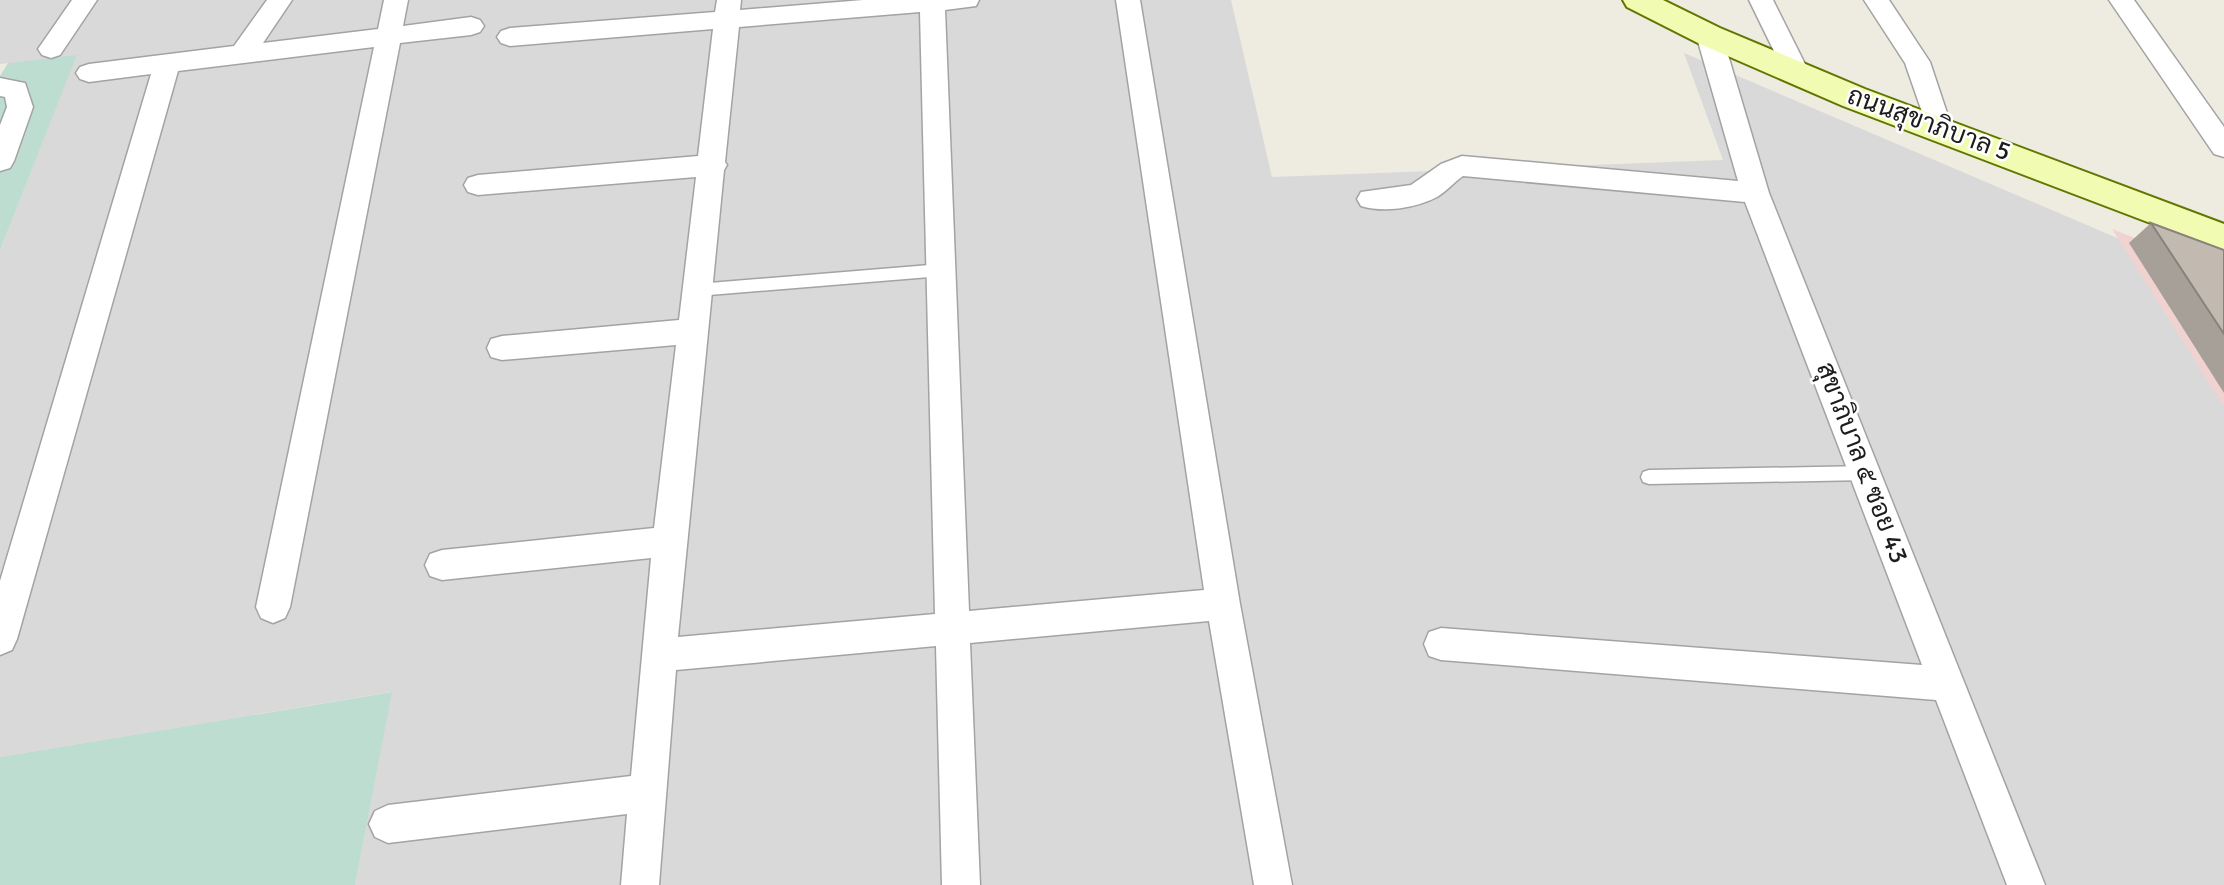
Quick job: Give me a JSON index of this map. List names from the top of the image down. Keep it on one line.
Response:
{"streets":{"main road":["ถนนสุขาภิบาล 5"],"street":["สุขาภิบาล ๕ ซอย 43"]},"crossings":[["ถนนสุขาภิบาล 5","สุขาภิบาล ๕ ซอย 43"]]}
